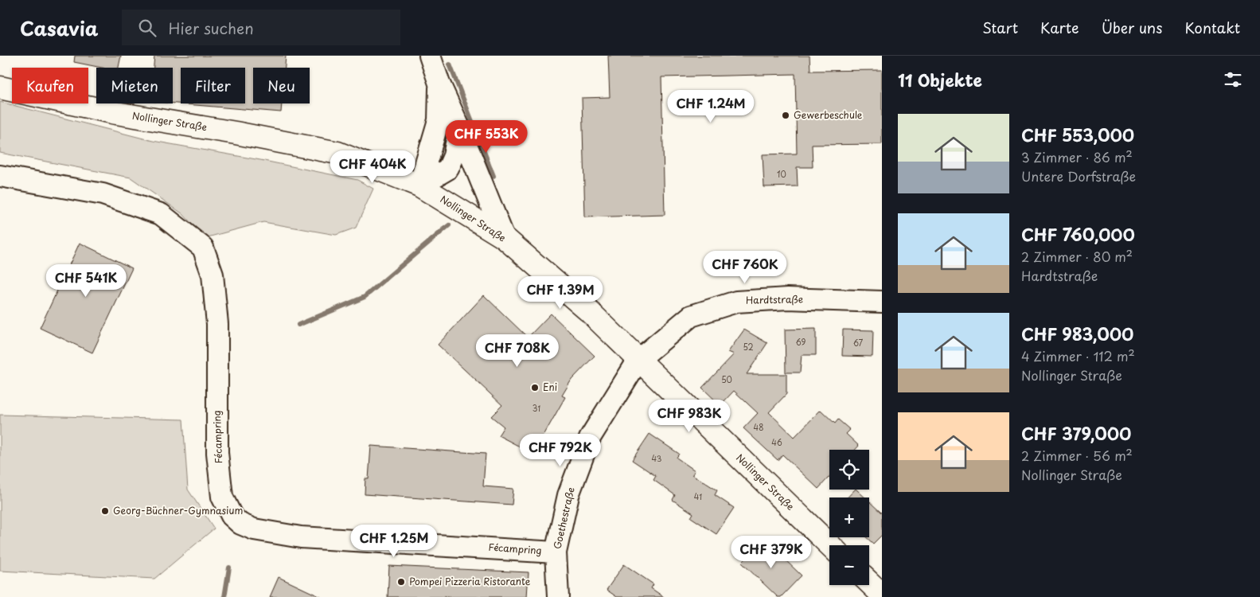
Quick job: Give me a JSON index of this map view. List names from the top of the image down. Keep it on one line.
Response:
{"streets":{"main road":["Nollinger Straße"],"street":["Hardtstraße","Fécampring","Goethestraße"]},"crossings":[["Nollinger Straße","Hardtstraße"],["Nollinger Straße","Goethestraße"],["Hardtstraße","Goethestraße"],["Fécampring","Goethestraße"]],"places":["Gewerbeschule","Eni","Georg-Büchner-Gymnasium","Pompei Pizzeria Ristorante"],"house_numbers":["10","69","67","52","50","31","48","46","43","41"],"page":{"header":"Casavia","search":"Hier suchen","nav":["Start","Karte","Über uns","Kontakt"],"heading":"11 Objekte","chip":["Kaufen","Mieten","Filter","Neu"],"price":["CHF 1.24M","CHF 553K","CHF 404K","CHF 760K","CHF 541K","CHF 1.39M","CHF 708K","CHF 983K","CHF 792K","CHF 1.25M","CHF 379K"],"list":[{"name":"CHF 553,000","note":"3 Zimmer · 86 m² · Untere Dorfstraße"},{"name":"CHF 760,000","note":"2 Zimmer · 80 m² · Hardtstraße"},{"name":"CHF 983,000","note":"4 Zimmer · 112 m² · Nollinger Straße"},{"name":"CHF 379,000","note":"2 Zimmer · 56 m² · Nollinger Straße"}],"map_buttons":["+","−"]}}
